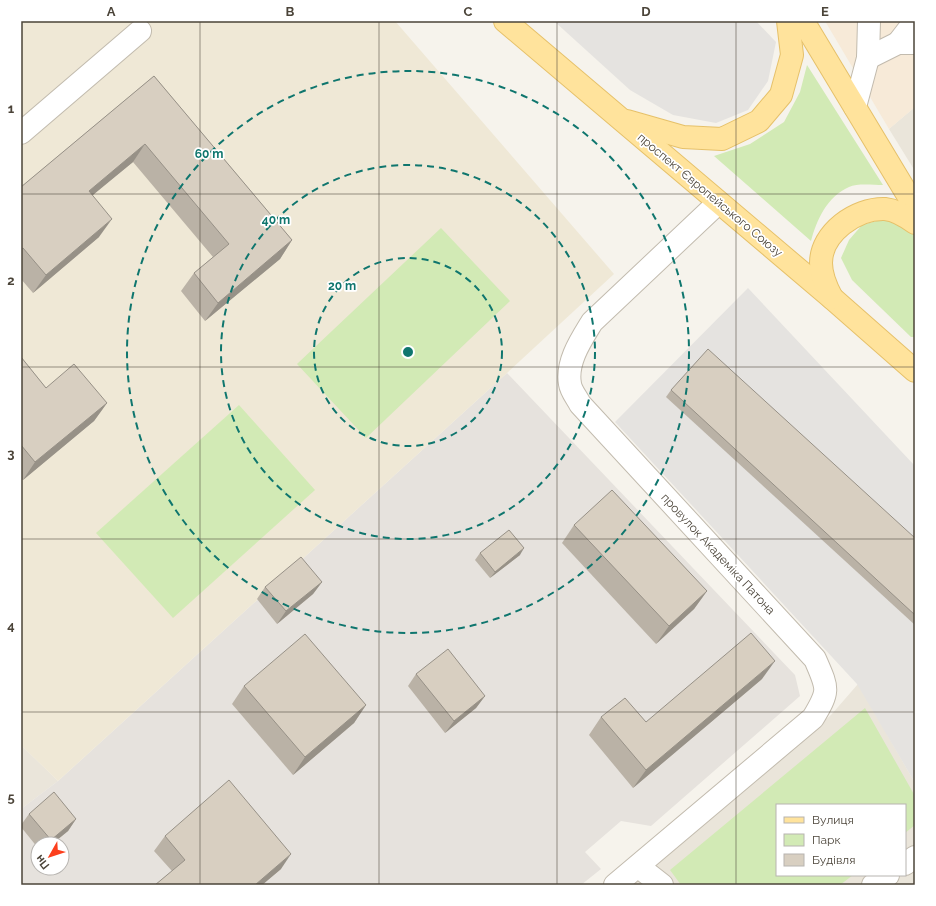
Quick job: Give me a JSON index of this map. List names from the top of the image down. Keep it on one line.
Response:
{"streets":{"main road":["проспект Європейського Союзу"],"street":["провулок Академіка Патона"]},"crossings":[["проспект Європейського Союзу","провулок Академіка Патона"]],"legend":["Вулиця","Парк","Будівля"],"north":"bottom left","grid":{"columns":["A","B","C","D","E"],"rows":["1","2","3","4","5"]},"rings":["60 m","40 m","20 m"]}
